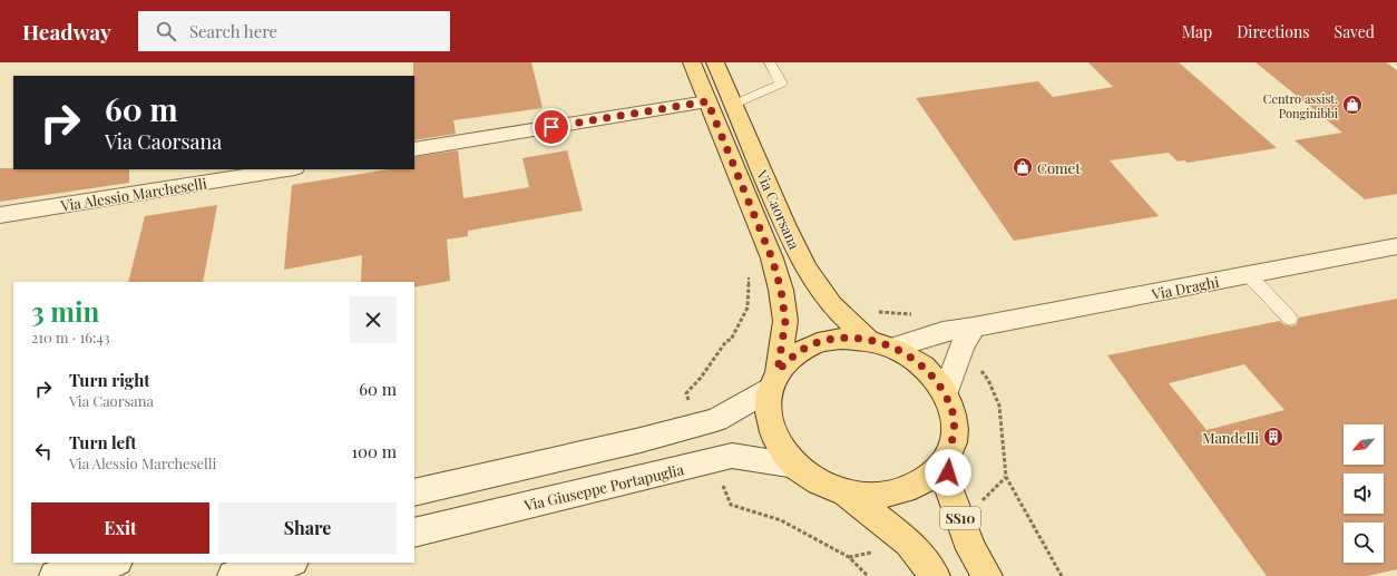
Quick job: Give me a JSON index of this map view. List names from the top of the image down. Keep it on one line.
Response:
{"streets":{"main road":["Via Caorsana","SS10"],"street":["Via Alessio Marcheselli","Via Draghi","Via Giuseppe Portapuglia"]},"crossings":[["Via Caorsana","Via Draghi"],["Via Caorsana","SS10"],["Via Draghi","SS10"],["Via Giuseppe Portapuglia","SS10"]],"places":{"shop":["Centro assist. Ponginibbi","Comet"],"building":["Mandelli"]},"north":"bottom left","page":{"header":"Headway","search":"Search here","nav":["Map","Directions","Saved"],"turn":["60 m","Via Caorsana"],"heading":["3 min","210 m · 16:43"],"list":[{"name":"Turn right","note":"Via Caorsana","value":"60 m"},{"name":"Turn left","note":"Via Alessio Marcheselli","value":"100 m"}],"buttons":["Exit","Share"]}}
